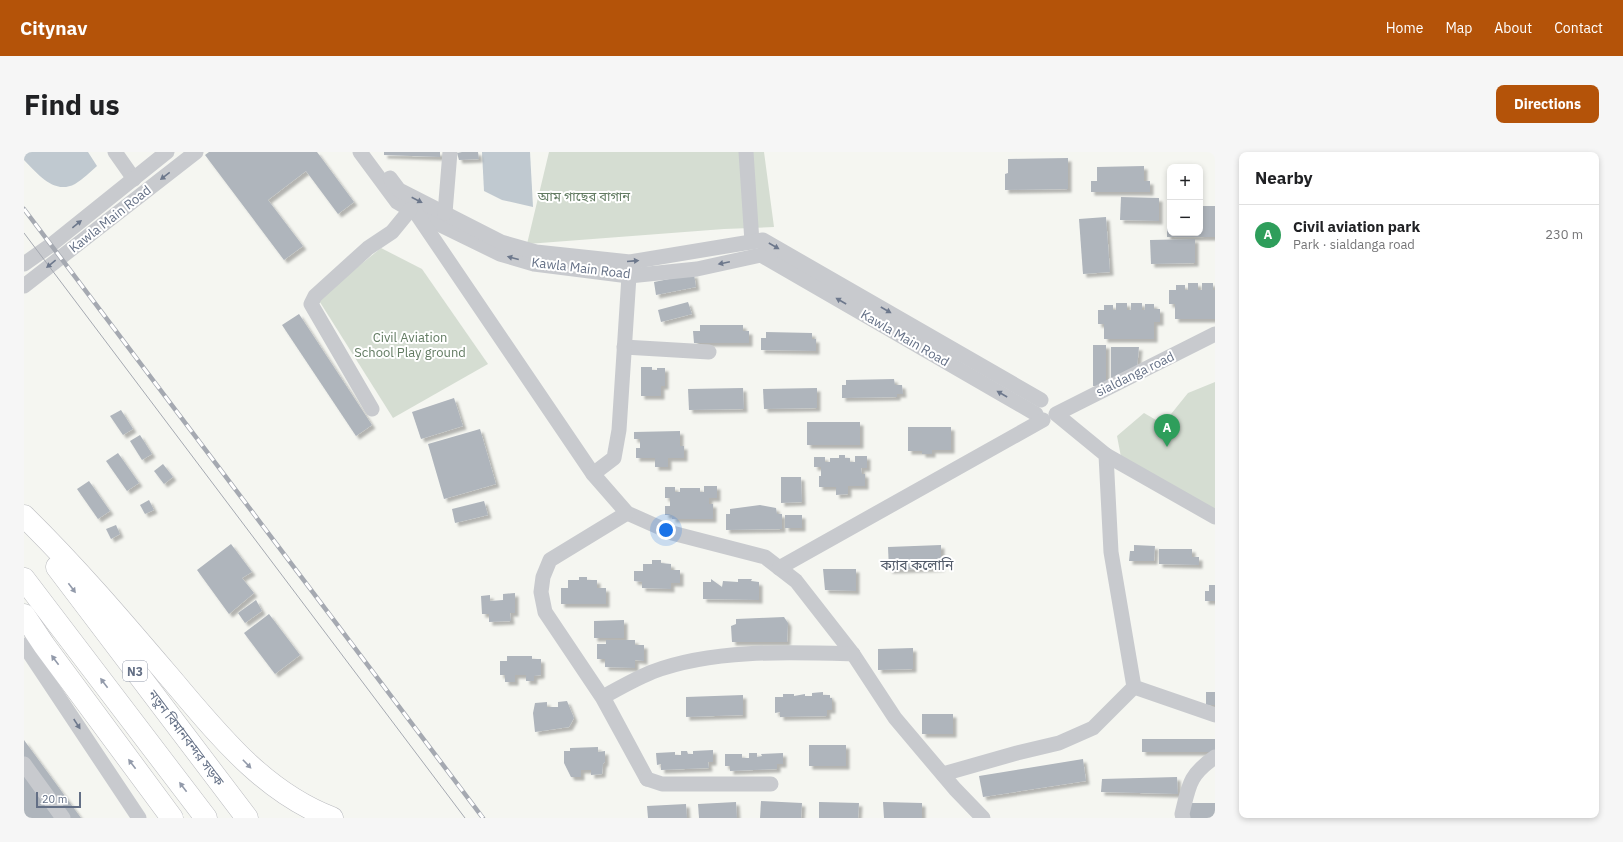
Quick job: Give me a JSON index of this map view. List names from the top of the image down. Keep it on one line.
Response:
{"streets":{"highway":["N3","নতুন বিমানবন্দর সড়ক"],"street":["Kawla Main Road","sialdanga road"]},"crossings":[["Kawla Main Road","sialdanga road"]],"districts":["ক্যাব কলোনি"],"parks":["আম গাছের বাগান","Civil Aviation School Play ground"],"scale_bar":"20 m","page":{"header":"Citynav","nav":["Home","Map","About","Contact"],"buttons":"Directions","title":"Find us","heading":"Nearby","map_buttons":["+","−"],"list":[{"mark":"A","name":"Civil aviation park","note":"Park · sialdanga road","value":"230 m"}],"pins":"A","scale":"20 m"}}
